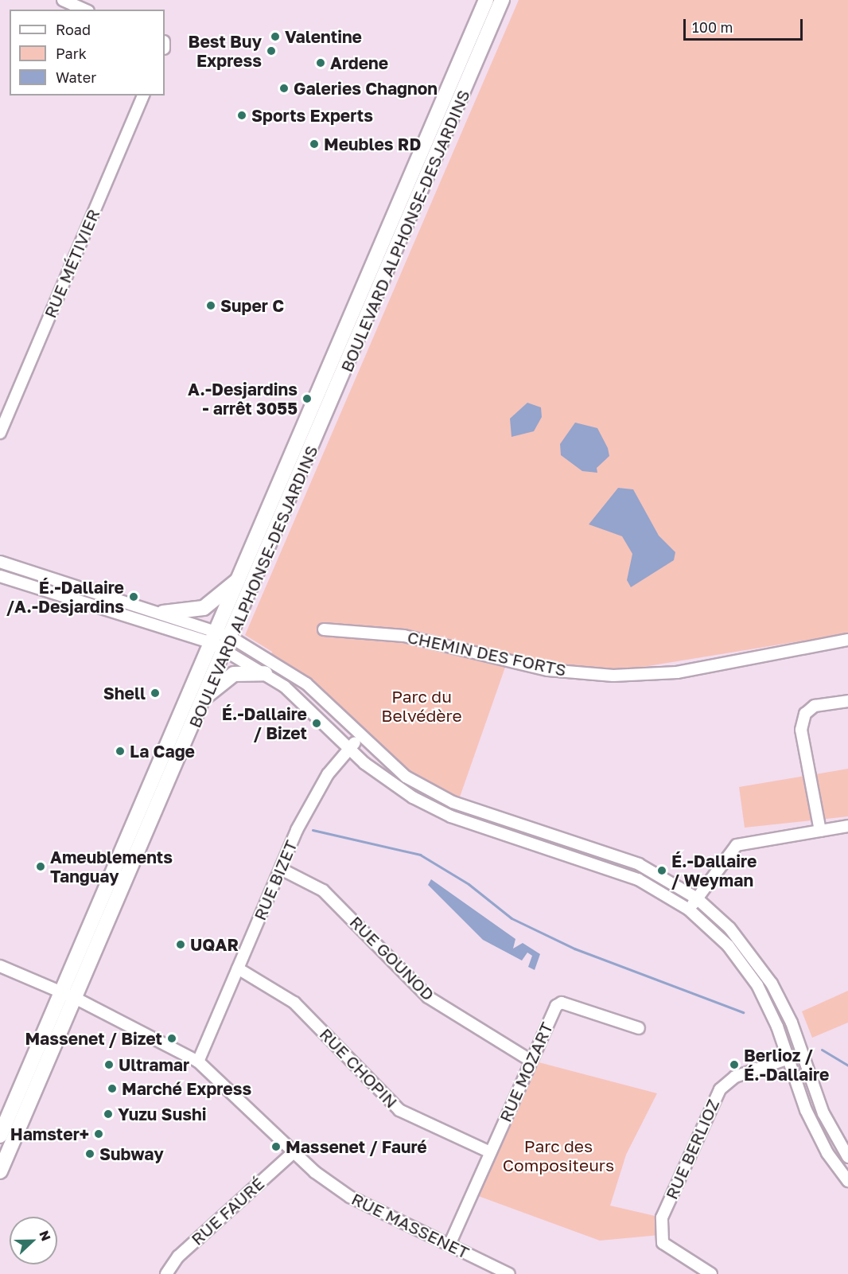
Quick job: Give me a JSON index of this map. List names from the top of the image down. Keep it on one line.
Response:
{"streets":{"main road":["BOULEVARD ALPHONSE-DESJARDINS"],"street":["RUE MÉTIVIER","CHEMIN DES FORTS","RUE BIZET","RUE GOUNOD","RUE CHOPIN","RUE MOZART","RUE BERLIOZ","RUE FAURÉ","RUE MASSENET"]},"crossings":[["BOULEVARD ALPHONSE-DESJARDINS","RUE MASSENET"],["RUE BIZET","RUE GOUNOD"],["RUE BIZET","RUE CHOPIN"],["RUE BIZET","RUE MASSENET"],["RUE GOUNOD","RUE MOZART"],["RUE CHOPIN","RUE MOZART"],["RUE MOZART","RUE MASSENET"],["RUE FAURÉ","RUE MASSENET"]],"parks":["Parc du Belvédère","Parc des Compositeurs"],"places":["Valentine","Best Buy Express","Ardene","Galeries Chagnon","Sports Experts","Meubles RD","Super C","A.-Desjardins - arrêt 3055","É.-Dallaire /A.-Desjardins","Shell","É.-Dallaire / Bizet","La Cage","Ameublements Tanguay","É.-Dallaire / Weyman","UQAR","Massenet / Bizet","Ultramar","Berlioz / É.-Dallaire","Marché Express","Yuzu Sushi","Hamster+","Massenet / Fauré","Subway"],"legend":["Road","Park","Water"],"scale_bar":"100 m","north":"right"}
